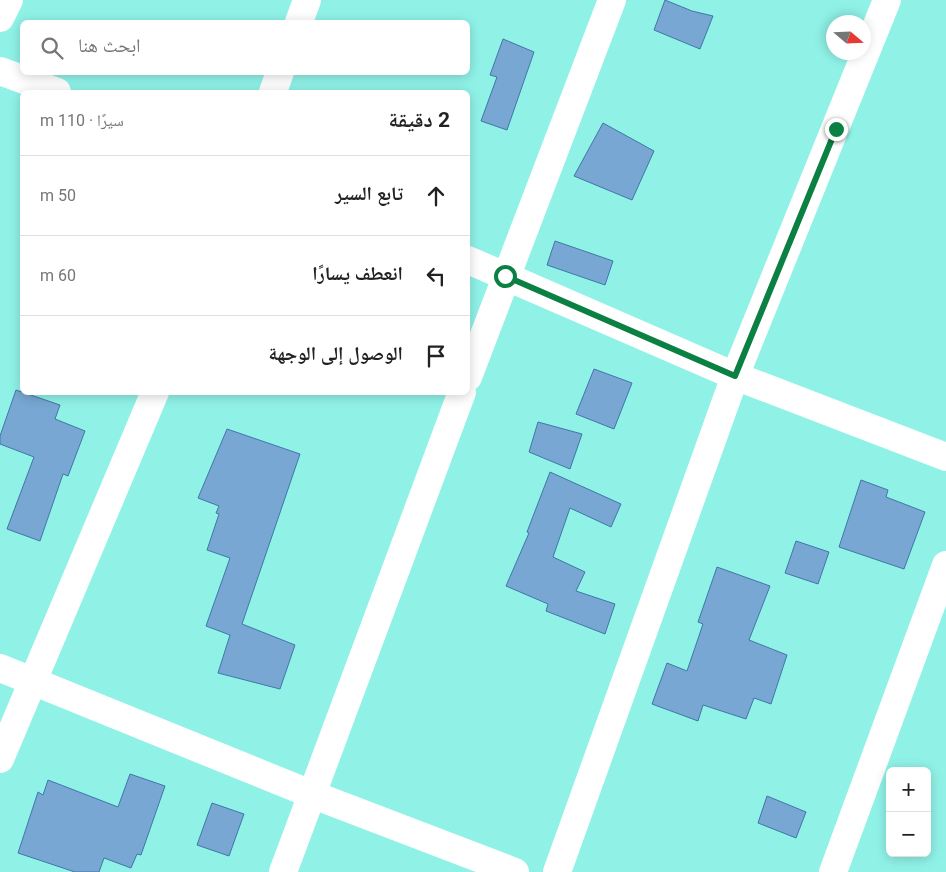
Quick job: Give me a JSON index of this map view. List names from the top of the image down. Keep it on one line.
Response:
{"north":"right","page":{"search":"ابحث هنا","heading":["2 دقيقة","سيرًا · 110 m"],"list":[["تابع السير","50 m"],["انعطف يسارًا","60 m"],"الوصول إلى الوجهة"],"map_buttons":["+","−"]}}
